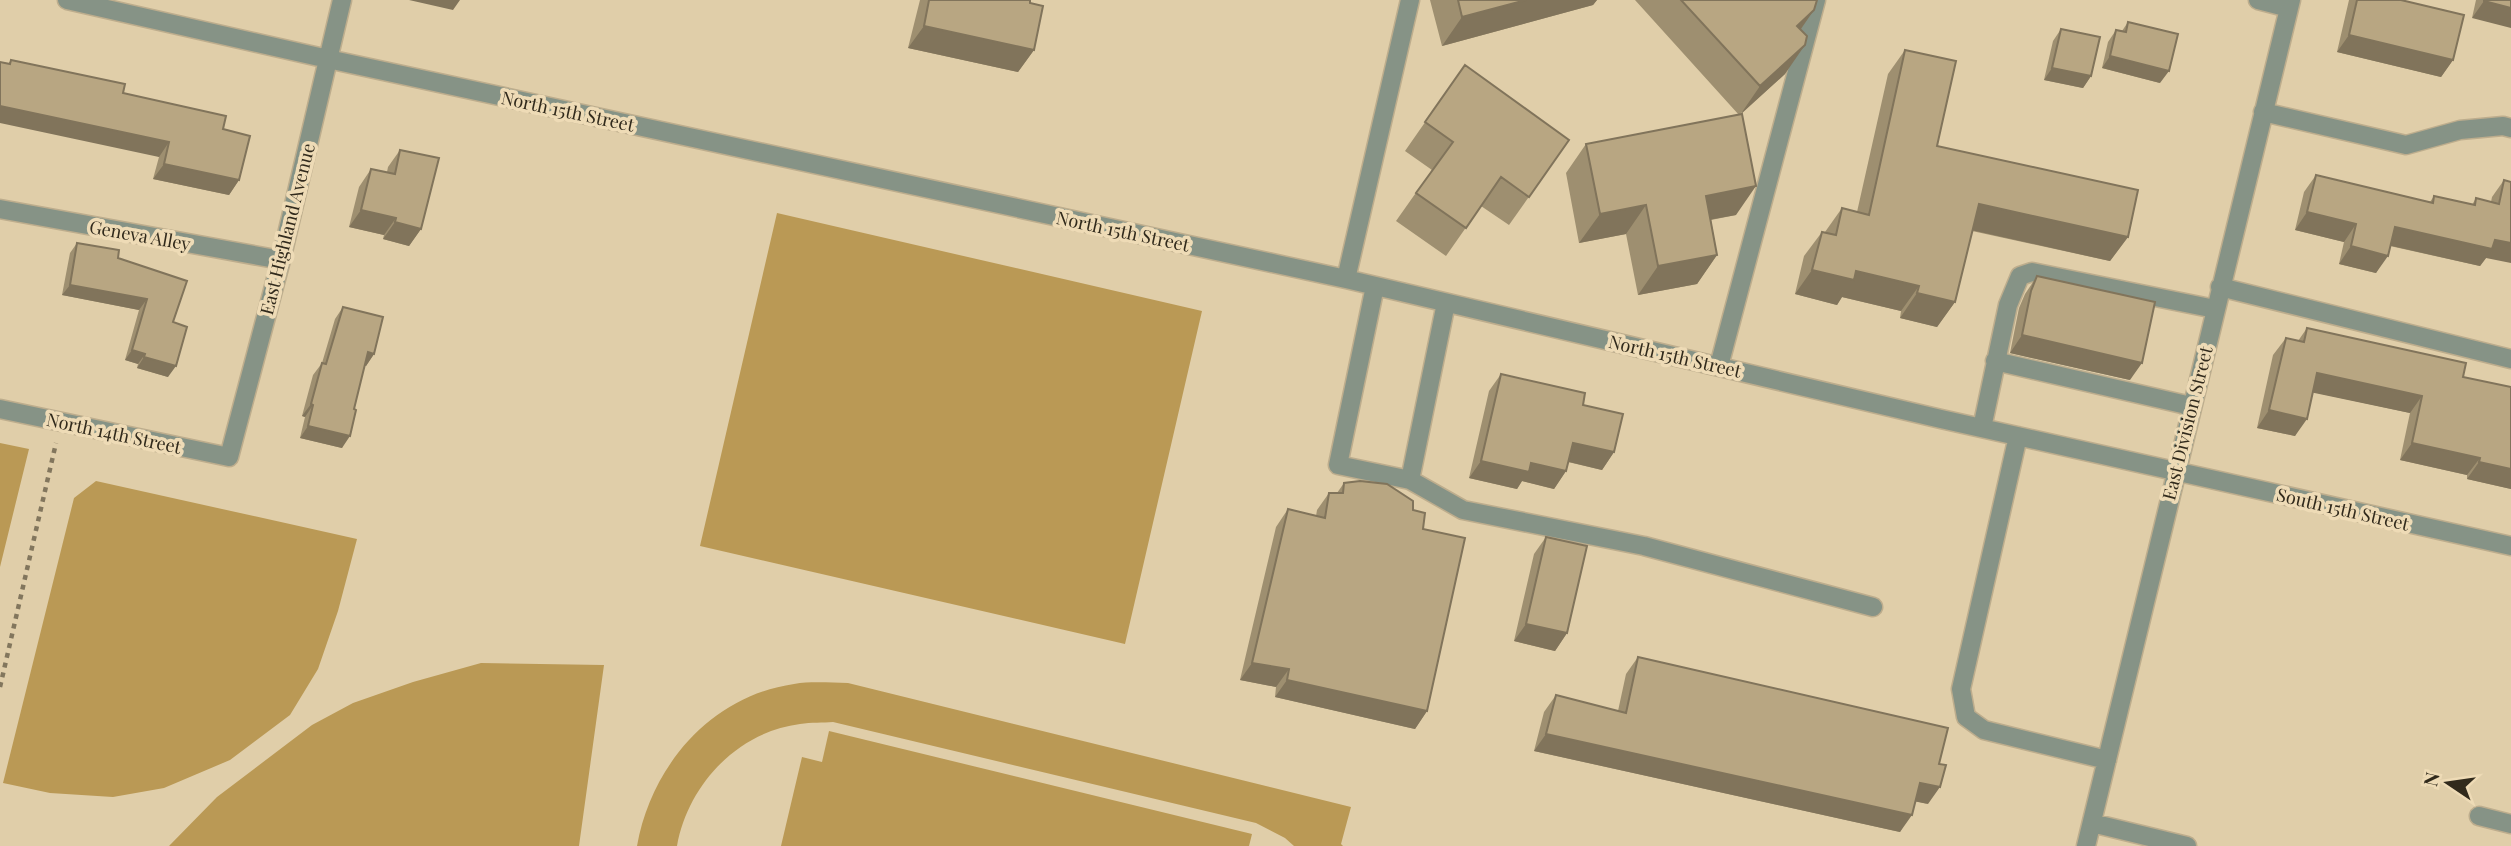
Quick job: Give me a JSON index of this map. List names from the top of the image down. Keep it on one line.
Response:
{"streets":{"street":["North 15th Street","East Highland Avenue","Geneva Alley","East Division Street","North 14th Street","South 15th Street"]},"crossings":[["North 15th Street","East Highland Avenue"],["North 15th Street","East Division Street"],["North 15th Street","South 15th Street"],["East Highland Avenue","Geneva Alley"],["East Highland Avenue","North 14th Street"],["East Division Street","South 15th Street"]],"north":"left"}
